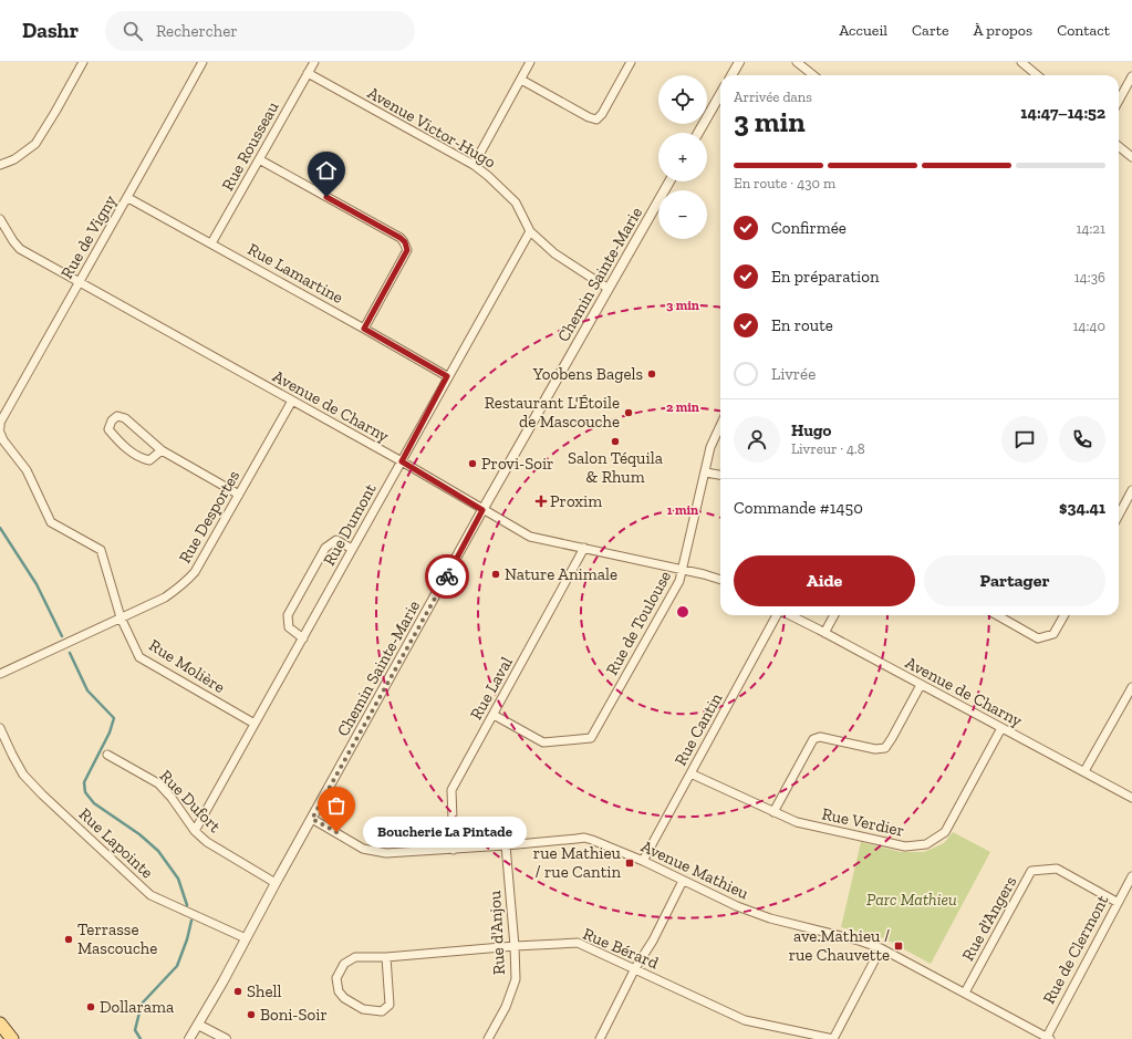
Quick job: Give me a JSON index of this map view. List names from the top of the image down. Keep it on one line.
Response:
{"streets":{"street":["Avenue Victor-Hugo","Rue Rousseau","Rue de Vigny","Rue Lamartine","Chemin Sainte-Marie","Avenue de Charny","Rue Desportes","Rue Dumont","Rue de Toulouse","Rue Molière","Rue Laval","Rue Cantin","Rue Dufort","Rue Verdier","Rue Lapointe","Avenue Mathieu","Rue d'Angers","Rue d'Anjou","Rue Bérard","Rue de Clermont"]},"crossings":[["Avenue Victor-Hugo","Rue Rousseau"],["Avenue Victor-Hugo","Chemin Sainte-Marie"],["Avenue Victor-Hugo","Rue Dumont"],["Rue Rousseau","Rue Lamartine"],["Rue de Vigny","Rue Lamartine"],["Rue de Vigny","Avenue de Charny"],["Rue Lamartine","Rue Dumont"],["Chemin Sainte-Marie","Avenue de Charny"],["Chemin Sainte-Marie","Rue Dufort"],["Chemin Sainte-Marie","Rue Lapointe"],["Chemin Sainte-Marie","Avenue Mathieu"],["Avenue de Charny","Rue Desportes"],["Avenue de Charny","Rue Dumont"],["Avenue de Charny","Rue de Toulouse"],["Avenue de Charny","Rue Laval"],["Avenue de Charny","Rue Verdier"],["Rue Desportes","Rue Molière"],["Rue Dumont","Rue Molière"],["Rue Dumont","Rue Dufort"],["Rue de Toulouse","Rue Laval"],["Rue Laval","Avenue Mathieu"],["Rue Cantin","Rue Verdier"],["Rue Cantin","Avenue Mathieu"],["Avenue Mathieu","Rue d'Angers"],["Avenue Mathieu","Rue d'Anjou"],["Avenue Mathieu","Rue de Clermont"],["Rue d'Angers","Rue de Clermont"],["Rue d'Anjou","Rue Bérard"]],"parks":["Parc Mathieu"],"places":{"other":["Yoobens Bagels","Restaurant L'Étoile de Mascouche","Salon Téquila & Rhum","Provi-Soir","Nature Animale","Boucherie La Pintade","Terrasse Mascouche","Shell","Dollarama","Boni-Soir"],"health":["Proxim"],"transit":["rue Mathieu / rue Cantin","ave.Mathieu / rue Chauvette"]},"page":{"header":"Dashr","search":"Rechercher","nav":["Accueil","Carte","À propos","Contact"],"map_buttons":["+","−"],"heading":["3 min","Arrivée dans","14:47–14:52"],"panel":["Hugo","Livreur · 4.8","Commande #1450","$34.41"],"bar":"En route · 430 m","list":[["Confirmée","14:21"],["En préparation","14:36"],["En route","14:40"],"Livrée"],"buttons":["Aide","Partager"],"bubble":"Boucherie La Pintade"},"rings":["3 min","2 min","1 min"]}
